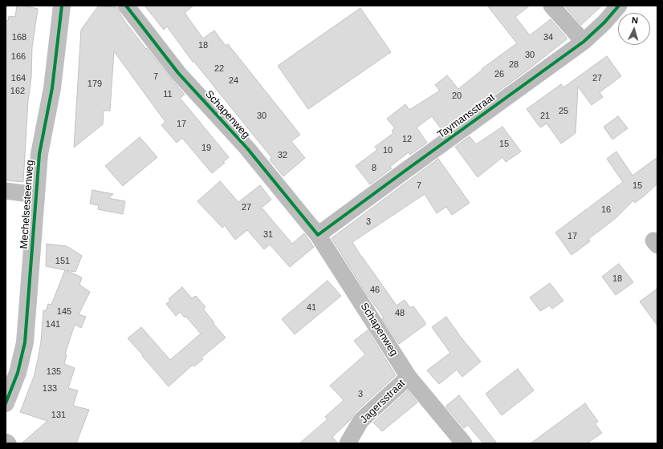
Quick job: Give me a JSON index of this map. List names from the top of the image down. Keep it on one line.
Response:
{"streets":{"main road":["Mechelsesteenweg"],"street":["Schapenweg","Taymansstraat","Jagersstraat"]},"crossings":[["Schapenweg","Taymansstraat"],["Schapenweg","Jagersstraat"]],"house_numbers":["168","34","18","30","166","28","22","26","7","164","27","24","179","162","11","20","25","30","21","17","12","15","19","10","32","8","7","15","27","16","3","31","17","151","18","46","41","145","48","141","135","133","3","131"],"north":"top"}
